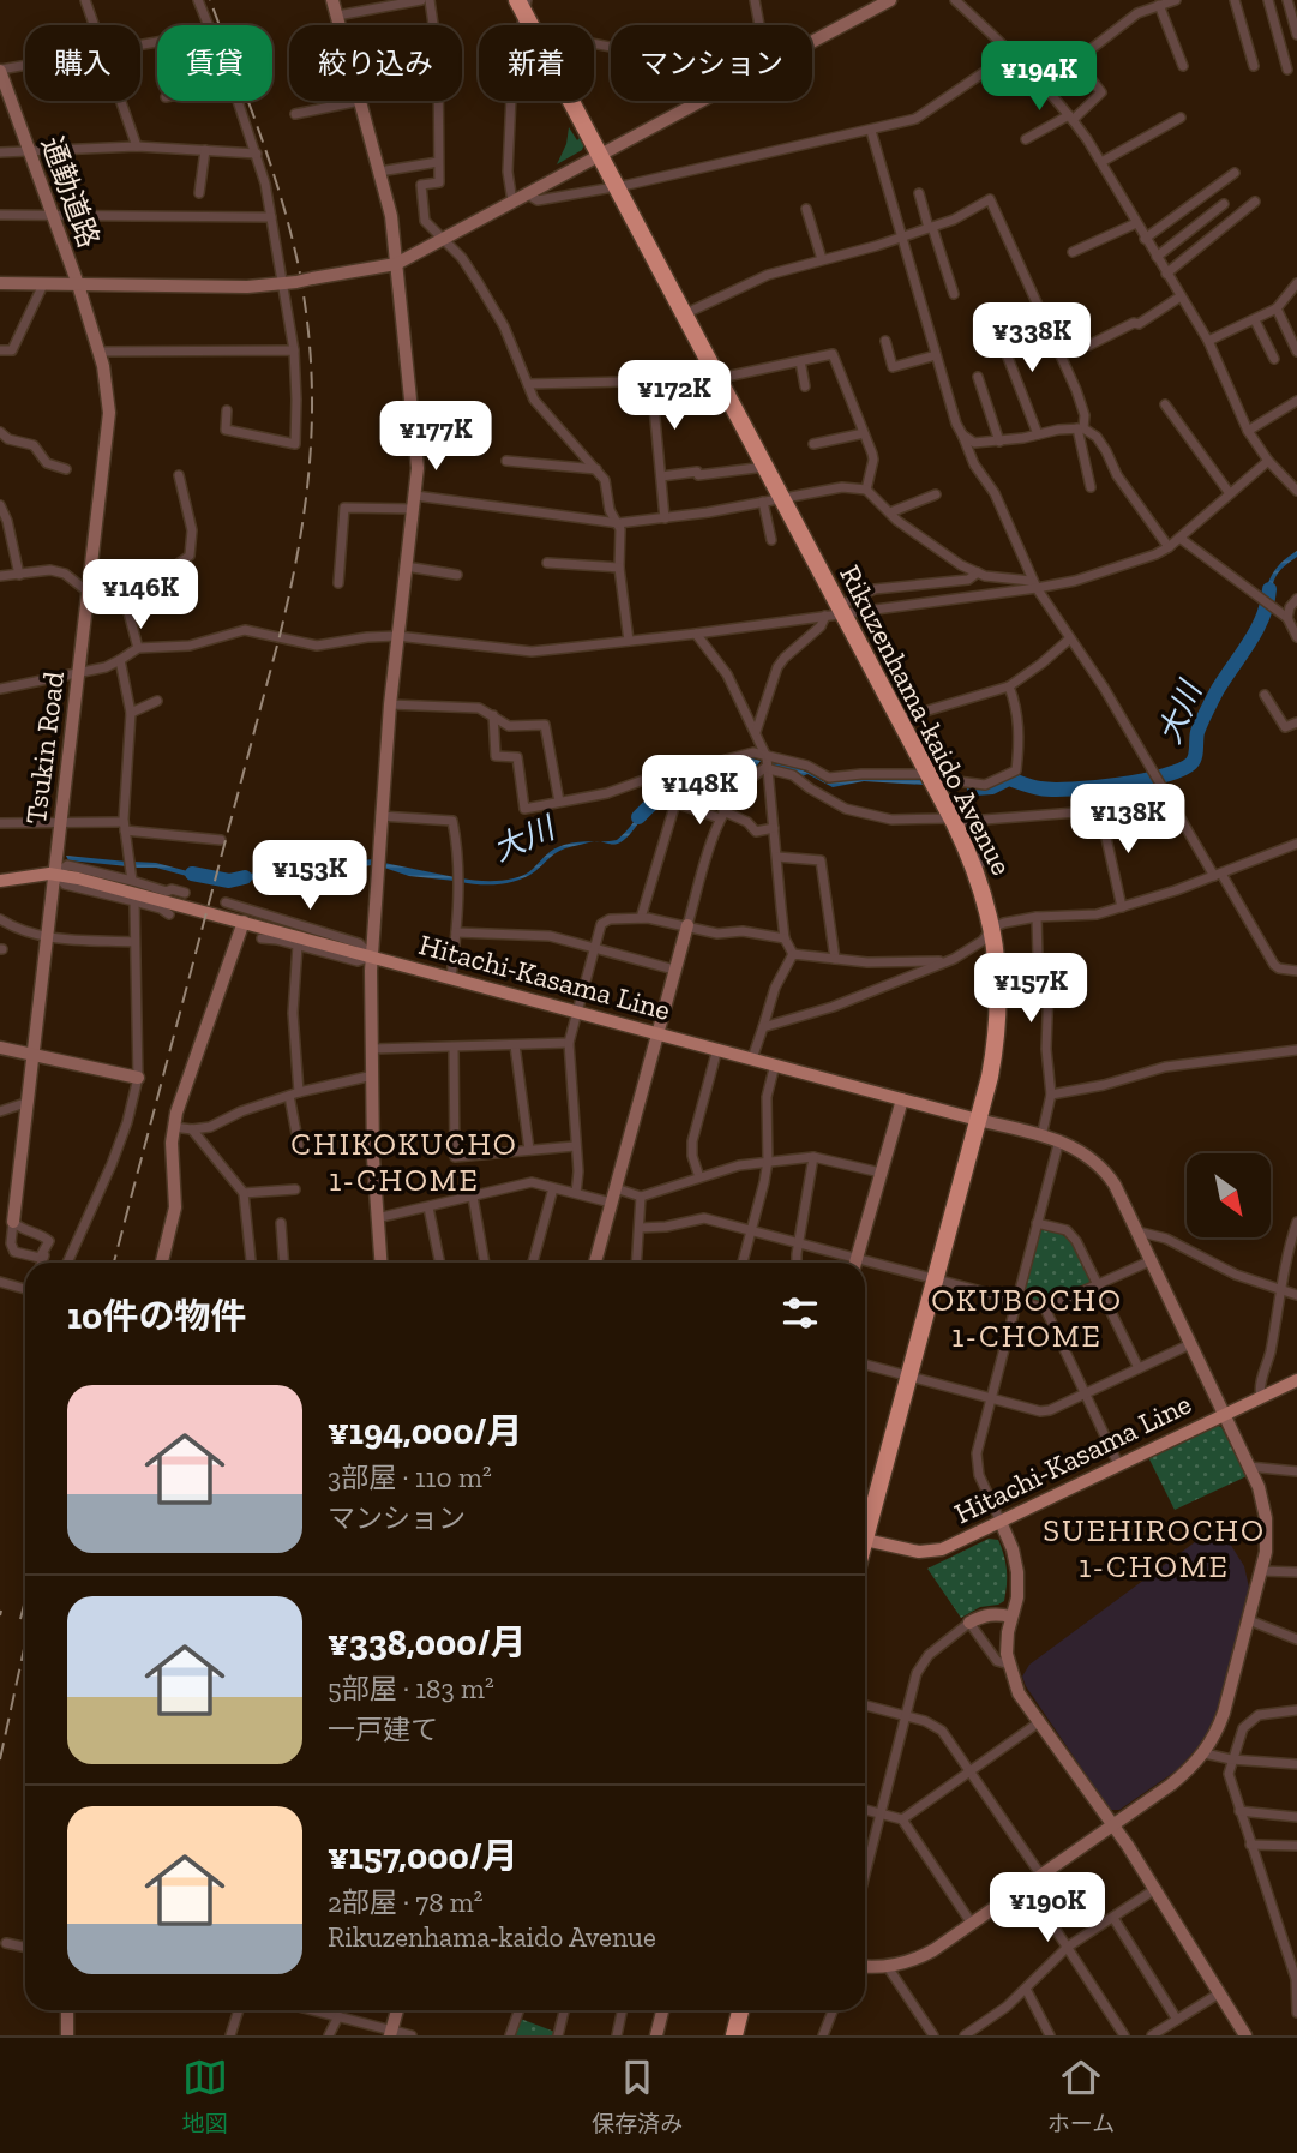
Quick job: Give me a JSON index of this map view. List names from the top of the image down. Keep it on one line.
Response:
{"streets":{"highway":["Rikuzenhama-kaido Avenue"],"main road":["Hitachi-Kasama Line"],"street":["通勤道路","Tsukin Road"]},"crossings":[["通勤道路","Tsukin Road"],["Rikuzenhama-kaido Avenue","Hitachi-Kasama Line"],["Tsukin Road","Hitachi-Kasama Line"]],"districts":["CHIKOKUCHO 1-CHOME","OKUBOCHO 1-CHOME","SUEHIROCHO 1-CHOME"],"water":["大川"],"north":"bottom right","page":{"chip":["購入","賃貸","絞り込み","新着","マンション"],"price":["¥194K","¥338K","¥172K","¥177K","¥146K","¥148K","¥138K","¥153K","¥157K","¥190K"],"heading":"10件の物件","list":[{"name":"¥194,000/月","note":"3部屋 · 110 m² · マンション"},{"name":"¥338,000/月","note":"5部屋 · 183 m² · 一戸建て"},{"name":"¥157,000/月","note":"2部屋 · 78 m² · Rikuzenhama-kaido Avenue"}],"tabs":["地図","保存済み","ホーム"]}}
